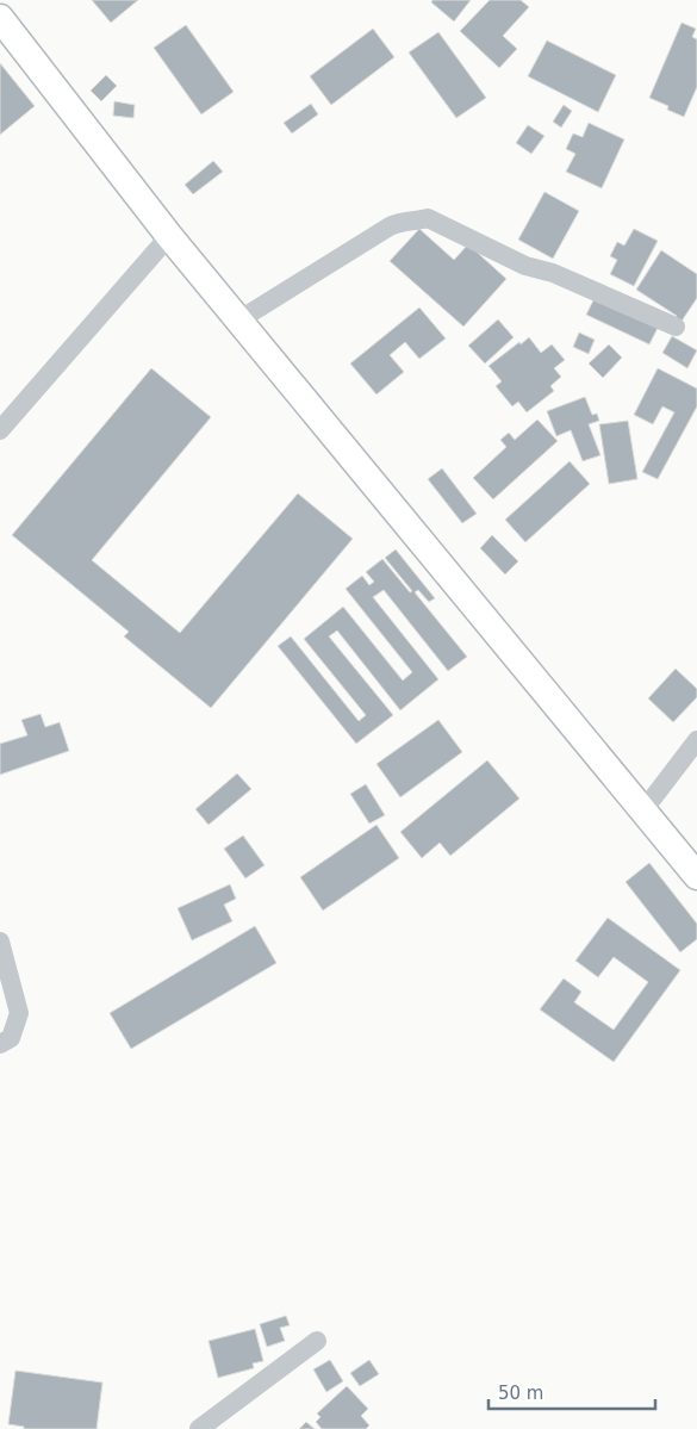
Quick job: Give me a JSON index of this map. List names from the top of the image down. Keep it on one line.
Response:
{"scale_bar":"50 m"}
